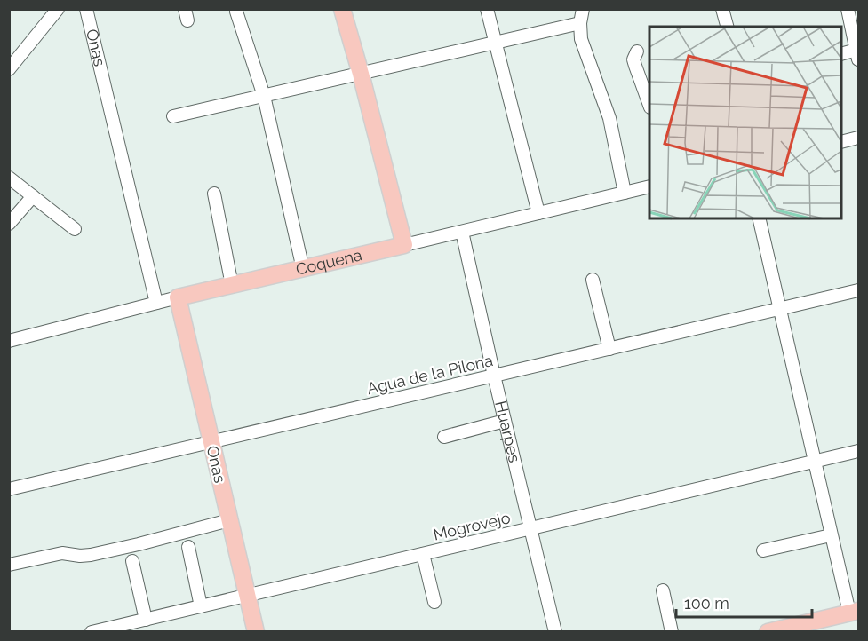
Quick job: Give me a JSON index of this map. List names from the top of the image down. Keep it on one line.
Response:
{"streets":{"main road":["Onas","Coquena"],"street":["Agua de la Pilona","Huarpes","Mogrovejo"]},"crossings":[["Onas","Coquena"],["Onas","Agua de la Pilona"],["Onas","Mogrovejo"],["Coquena","Huarpes"],["Agua de la Pilona","Huarpes"],["Huarpes","Mogrovejo"]],"scale_bar":"100 m"}
